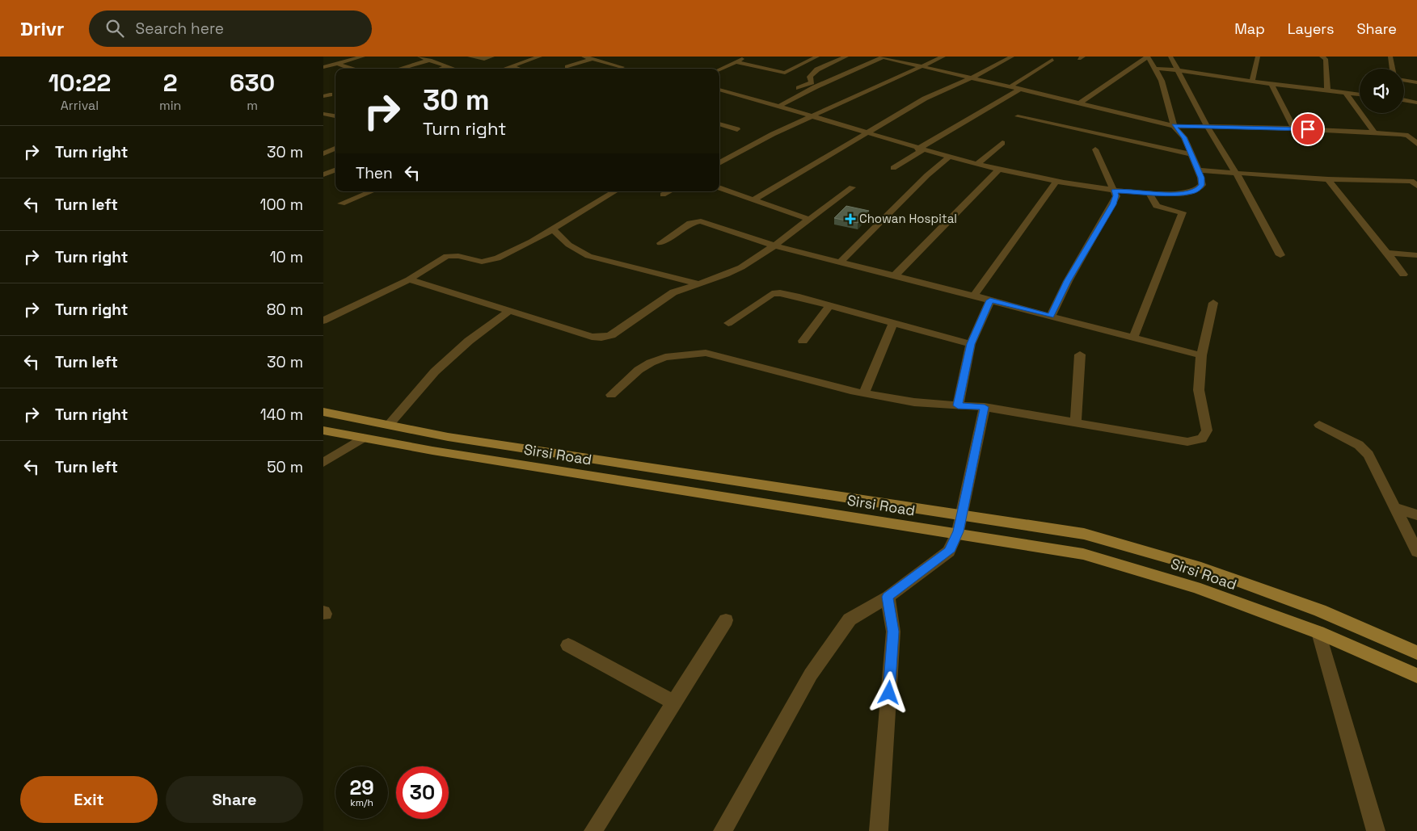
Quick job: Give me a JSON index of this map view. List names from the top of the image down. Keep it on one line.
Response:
{"streets":{"main road":["Sirsi Road"]},"places":{"health":["Chowan Hospital"]},"page":{"header":"Drivr","search":"Search here","nav":["Map","Layers","Share"],"eta":["10:22","Arrival","2","min","630","m"],"turn":["30 m","Turn right"],"list":[{"name":"Turn right","value":"30 m"},{"name":"Turn left","value":"100 m"},{"name":"Turn right","value":"10 m"},{"name":"Turn right","value":"80 m"},{"name":"Turn left","value":"30 m"},{"name":"Turn right","value":"140 m"},{"name":"Turn left","value":"50 m"}],"then":"Then","speed":"29 km/h","limit":"30","buttons":["Exit","Share"]}}
